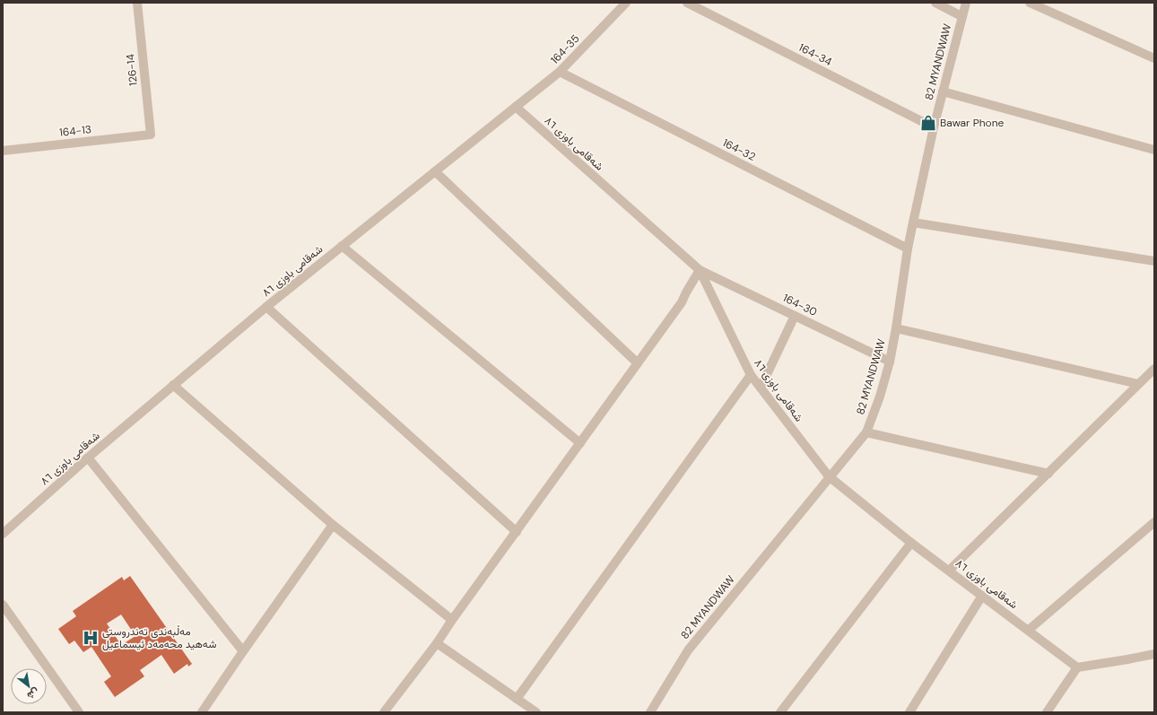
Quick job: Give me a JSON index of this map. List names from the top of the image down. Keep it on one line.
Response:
{"streets":{"street":["164-35","164-34","82 MYANDWAW","126-14","164-13","شەقامی باوزی ٨٦","164-32","164-30"]},"crossings":[["164-35","شەقامی باوزی ٨٦"],["164-35","164-32"],["164-34","82 MYANDWAW"],["82 MYANDWAW","شەقامی باوزی ٨٦"],["82 MYANDWAW","164-32"],["82 MYANDWAW","164-30"],["126-14","164-13"],["شەقامی باوزی ٨٦","164-30"]],"places":{"shop":["Bawar Phone"],"hospital":["مەڵبەندی تەندروستی شەهید محەمەد ئیسماعیل"]},"north":"bottom right"}
